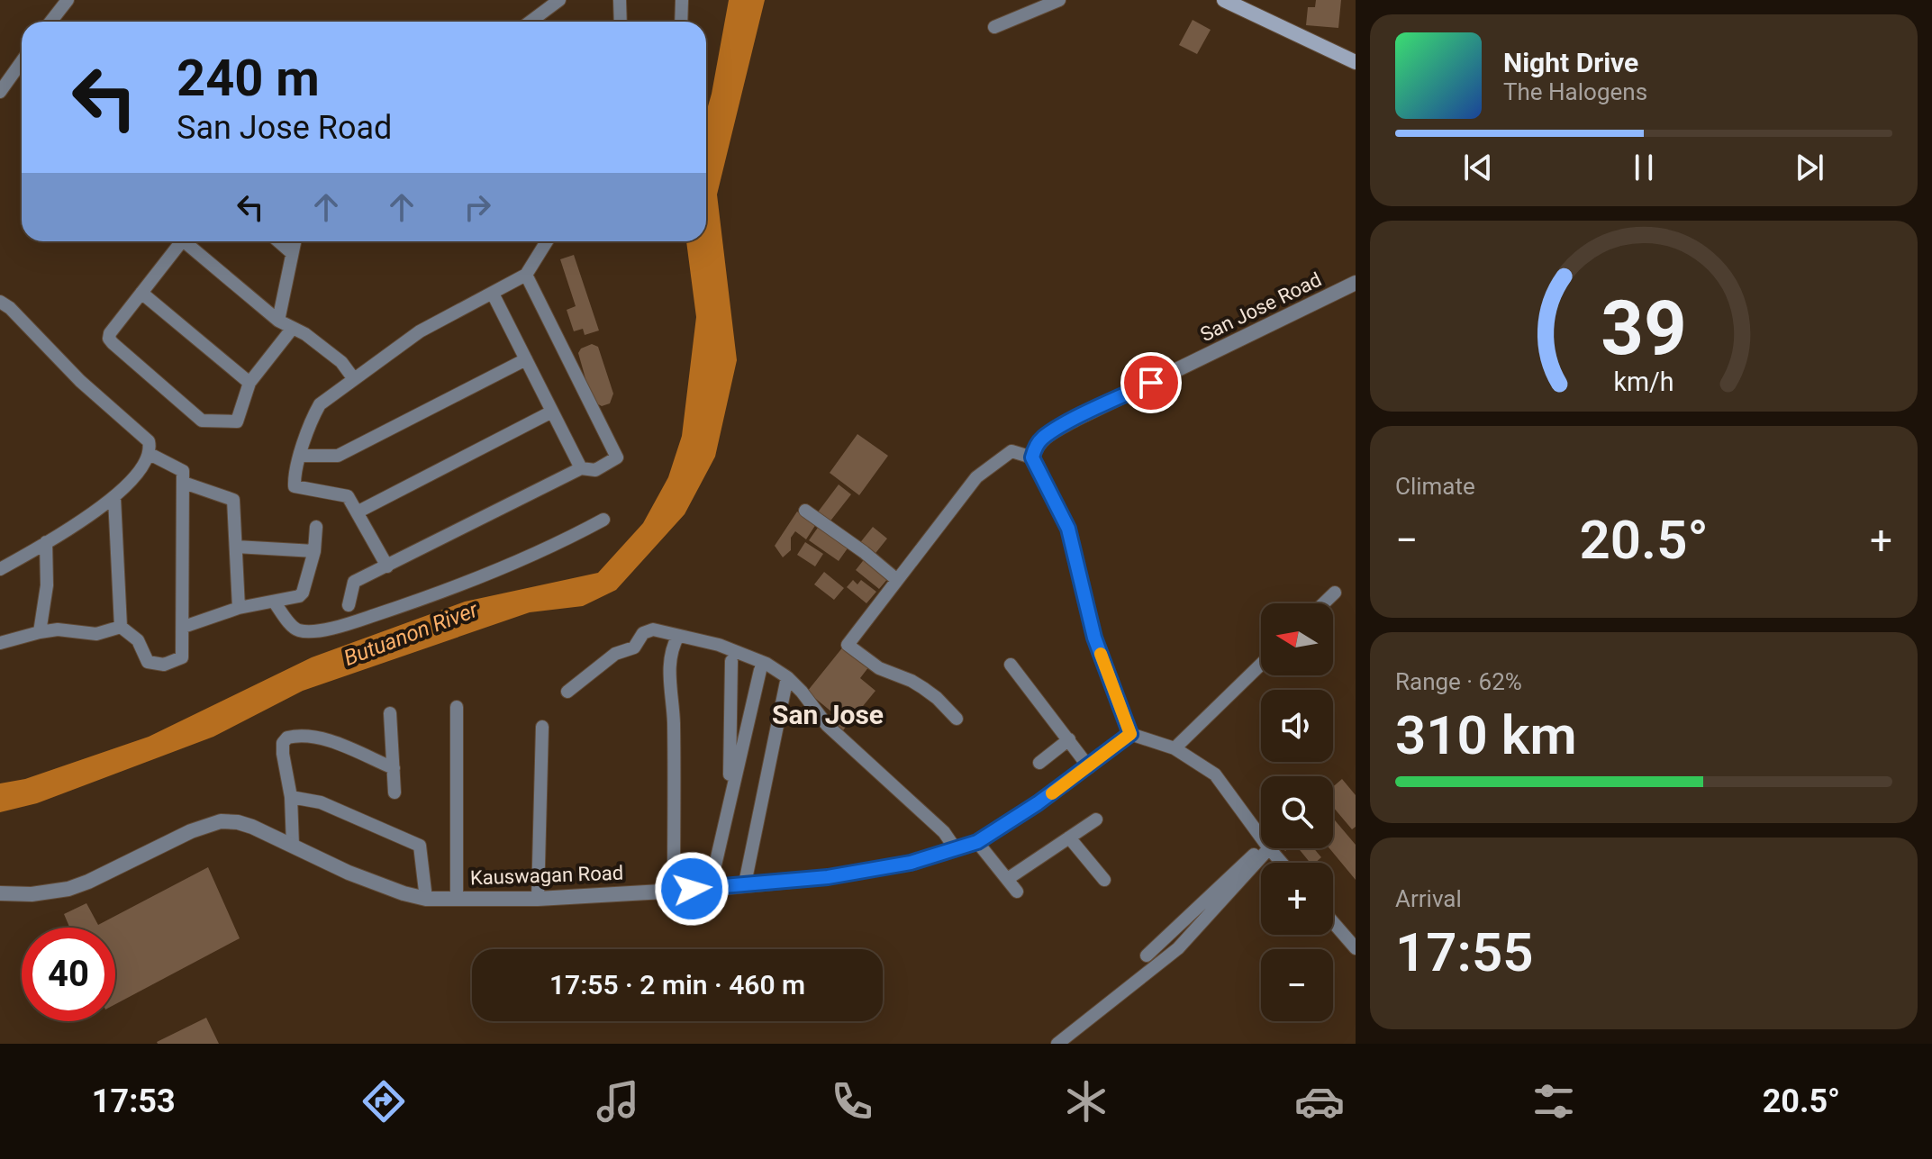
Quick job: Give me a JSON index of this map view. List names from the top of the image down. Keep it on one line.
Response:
{"streets":{"street":["San Jose Road","Kauswagan Road"]},"districts":["San Jose"],"water":["Butuanon River"],"north":"left","page":{"turn":["240 m","San Jose Road"],"song":["Night Drive","The Halogens"],"tile":["Climate",["Range · 62%","310 km"],["Arrival","17:55"]],"heat":["−","20.5°","+"],"map_buttons":["+","−"],"limit":"40","trip":"17:55 · 2 min · 460 m","tabs":["17:53","20.5°"],"gauge":["39","km/h"]}}
